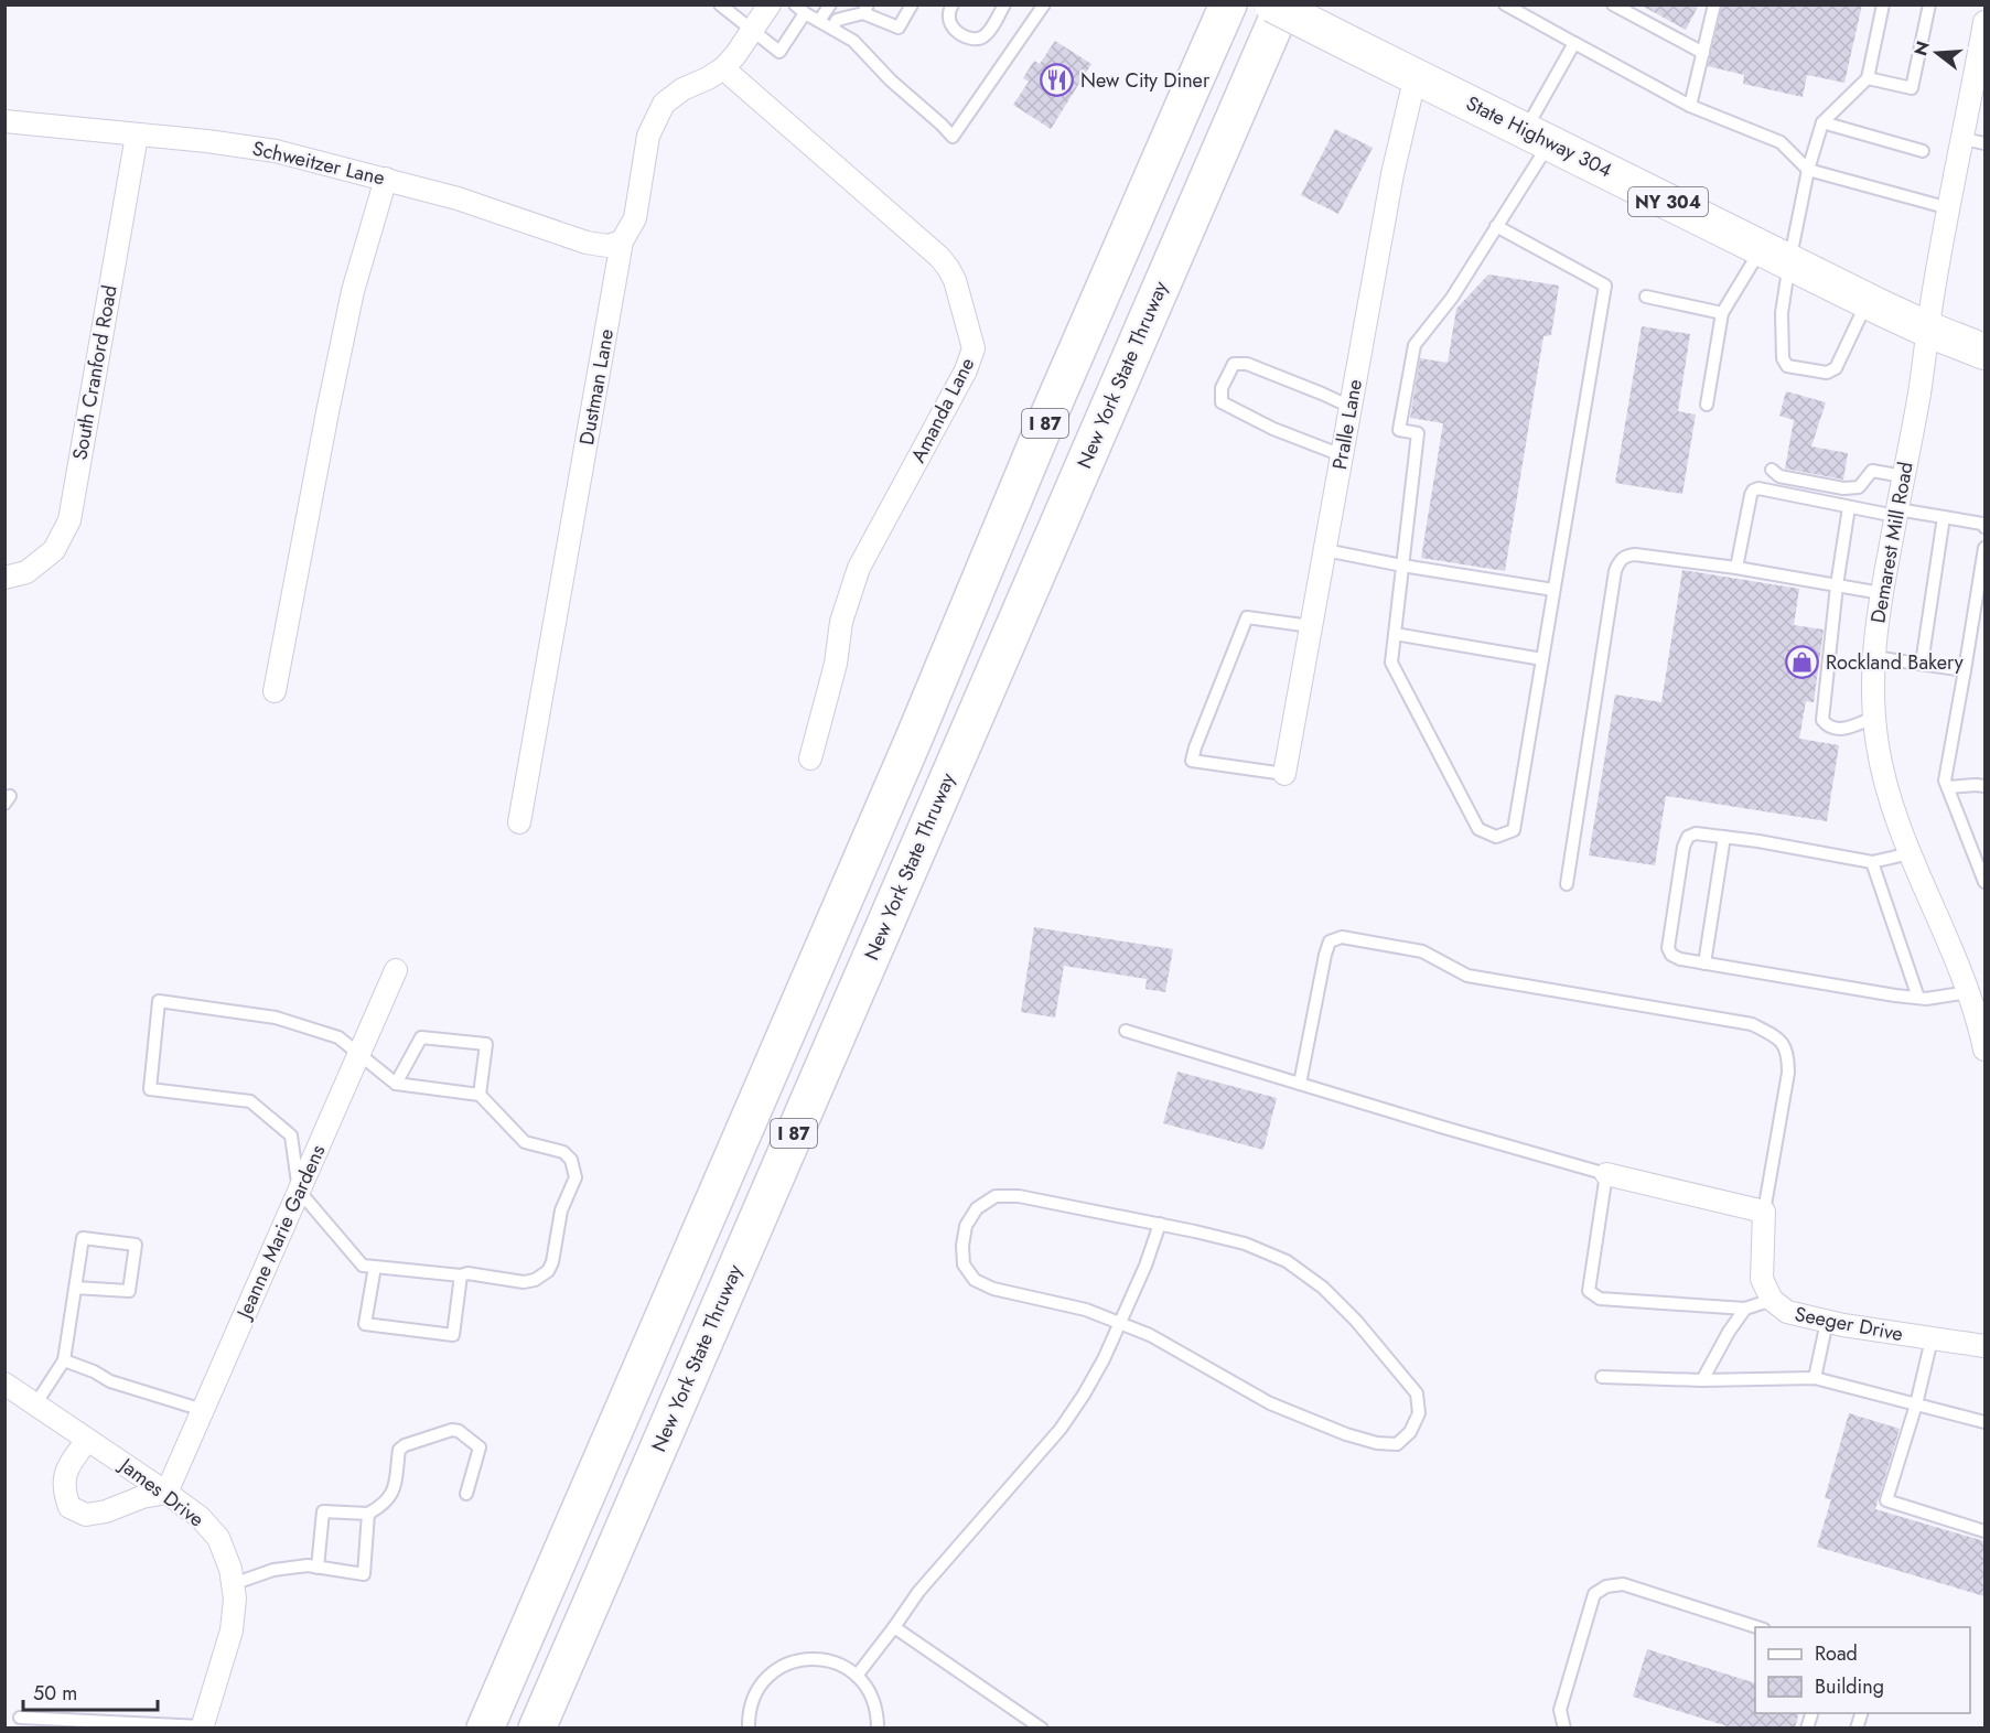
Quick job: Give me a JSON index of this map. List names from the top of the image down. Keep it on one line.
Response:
{"streets":{"highway":["New York State Thruway","I 87"],"main road":["State Highway 304","NY 304"],"street":["Schweitzer Lane","South Cranford Road","Dustman Lane","Amanda Lane","Pralle Lane","Demarest Mill Road","Jeanne Marie Gardens","Seeger Drive","James Drive"]},"crossings":[["State Highway 304","Pralle Lane"],["State Highway 304","Demarest Mill Road"],["Schweitzer Lane","South Cranford Road"],["Schweitzer Lane","Dustman Lane"],["Dustman Lane","Amanda Lane"],["Jeanne Marie Gardens","James Drive"]],"places":{"restaurant":["New City Diner"],"shop":["Rockland Bakery"]},"legend":["Road","Building"],"scale_bar":"50 m","north":"left"}
